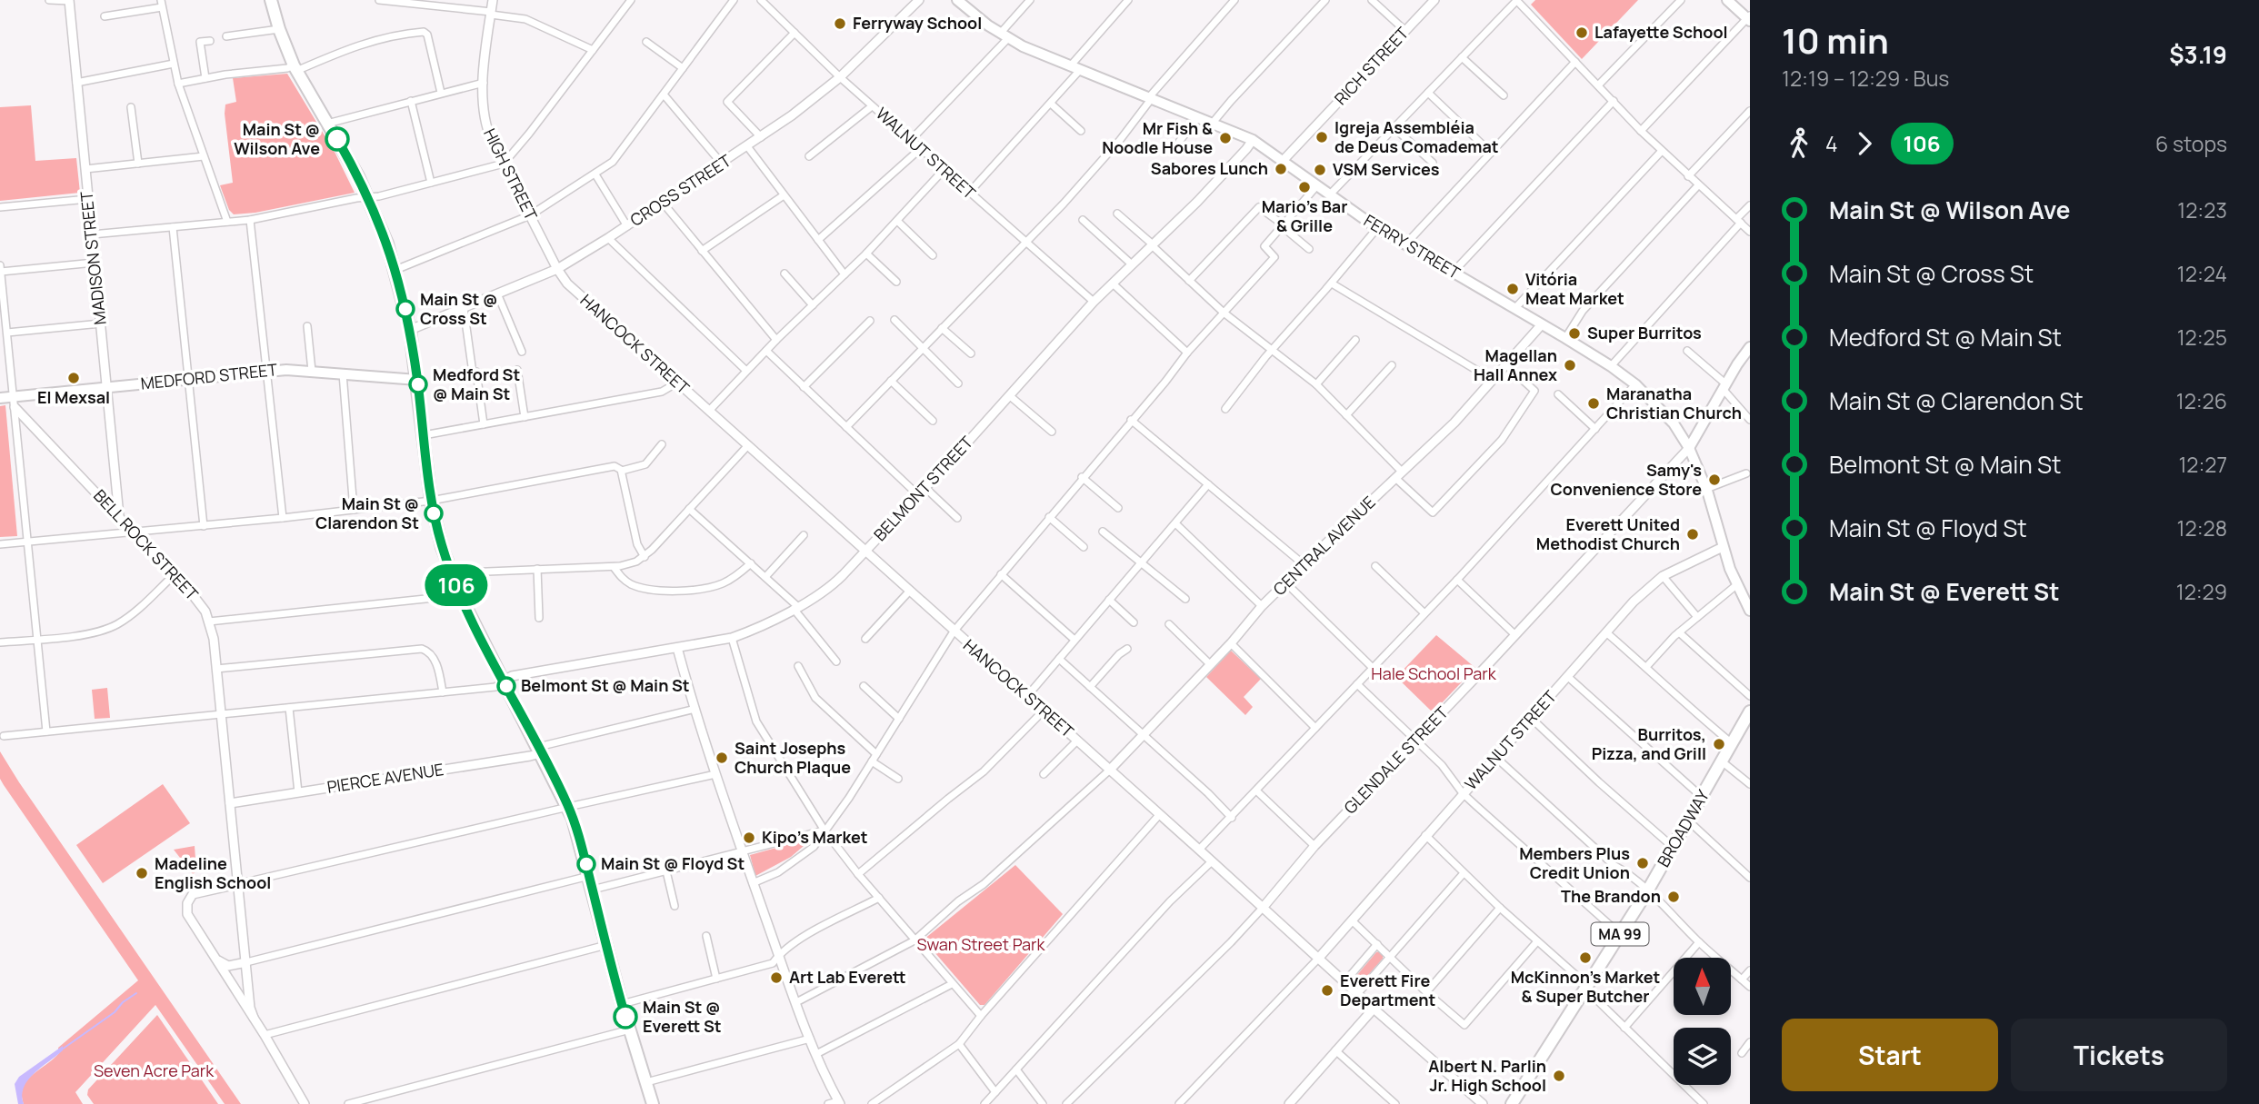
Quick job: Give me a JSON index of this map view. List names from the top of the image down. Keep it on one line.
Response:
{"streets":{"main road":["FERRY STREET","MEDFORD STREET","BROADWAY","MA 99"],"street":["RICH STREET","WALNUT STREET","HIGH STREET","CROSS STREET","MADISON STREET","HANCOCK STREET","BELMONT STREET","BELL ROCK STREET","CENTRAL AVENUE","GLENDALE STREET","PIERCE AVENUE"]},"crossings":[["RICH STREET","FERRY STREET"],["WALNUT STREET","CROSS STREET"],["WALNUT STREET","FERRY STREET"],["WALNUT STREET","HANCOCK STREET"],["WALNUT STREET","BELMONT STREET"],["HIGH STREET","CROSS STREET"],["HIGH STREET","HANCOCK STREET"],["CROSS STREET","HANCOCK STREET"],["FERRY STREET","BELMONT STREET"],["FERRY STREET","CENTRAL AVENUE"],["FERRY STREET","GLENDALE STREET"],["MADISON STREET","MEDFORD STREET"],["MADISON STREET","BELL ROCK STREET"],["HANCOCK STREET","BELMONT STREET"],["HANCOCK STREET","CENTRAL AVENUE"],["HANCOCK STREET","GLENDALE STREET"],["MEDFORD STREET","BELL ROCK STREET"],["BELL ROCK STREET","PIERCE AVENUE"]],"parks":["Hale School Park","Swan Street Park","Seven Acre Park"],"places":["Ferryway School","Lafayette School","Igreja Assembléia de Deus Comademat","Mr Fish & Noodle House","Main St @ Wilson Ave","Sabores Lunch","VSM Services","Mario's Bar & Grille","Vitória Meat Market","Main St @ Cross St","Super Burritos","Magellan Hall Annex","El Mexsal","Medford St @ Main St","Maranatha Christian Church","Samy's Convenience Store","Main St @ Clarendon St","Everett United Methodist Church","Belmont St @ Main St","Burritos, Pizza, and Grill","Saint Josephs Church Plaque","Kipo's Market","Members Plus Credit Union","Main St @ Floyd St","Madeline English School","The Brandon","McKinnon's Market & Super Butcher","Art Lab Everett","Everett Fire Department","Main St @ Everett St","Albert N. Parlin Jr. High School"],"lines":["bus line 106"],"north":"top","page":{"on_map":"106","heading":["10 min","12:19 – 12:29 · Bus","$3.19"],"legs":["4","106","6 stops"],"list":[{"name":"Main St @ Wilson Ave","value":"12:23"},{"name":"Main St @ Cross St","value":"12:24"},{"name":"Medford St @ Main St","value":"12:25"},{"name":"Main St @ Clarendon St","value":"12:26"},{"name":"Belmont St @ Main St","value":"12:27"},{"name":"Main St @ Floyd St","value":"12:28"},{"name":"Main St @ Everett St","value":"12:29"}],"buttons":["Start","Tickets"]}}
